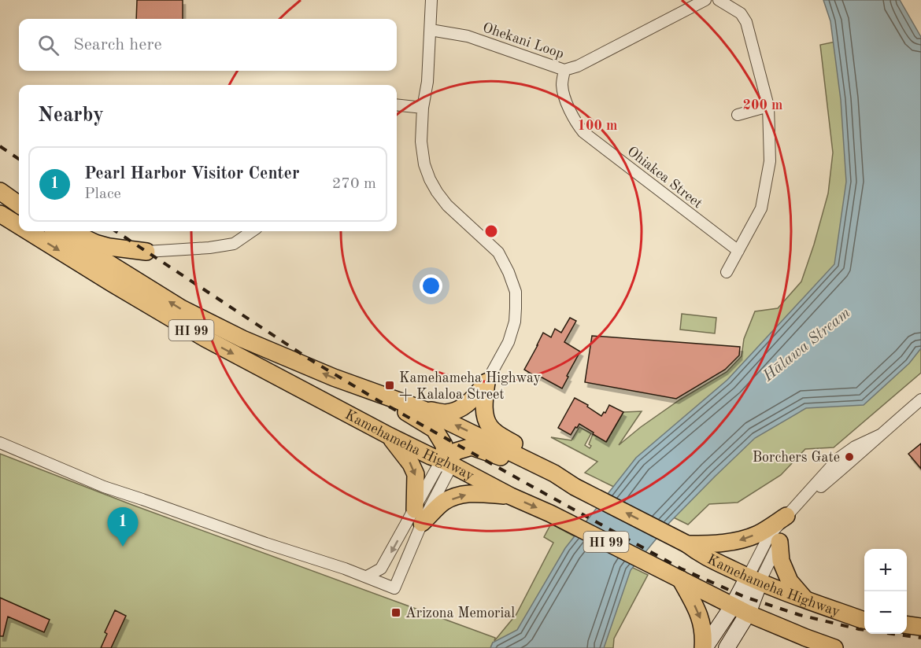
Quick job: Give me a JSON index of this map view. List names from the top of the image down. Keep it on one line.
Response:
{"streets":{"main road":["HI 99","Kamehameha Highway"],"street":["Ohekani Loop","Ohiakea Street"]},"crossings":[["Ohekani Loop","Ohiakea Street"]],"water":["Hālawa Stream"],"places":{"transit":["Kamehameha Highway + Kalaloa Street","Arizona Memorial"],"other":["Borchers Gate"]},"page":{"search":"Search here","heading":"Nearby","list":[{"mark":"1","name":"Pearl Harbor Visitor Center","note":"Place","value":"270 m"}],"pins":"1","map_buttons":["+","−"]},"rings":["200 m","100 m"]}
